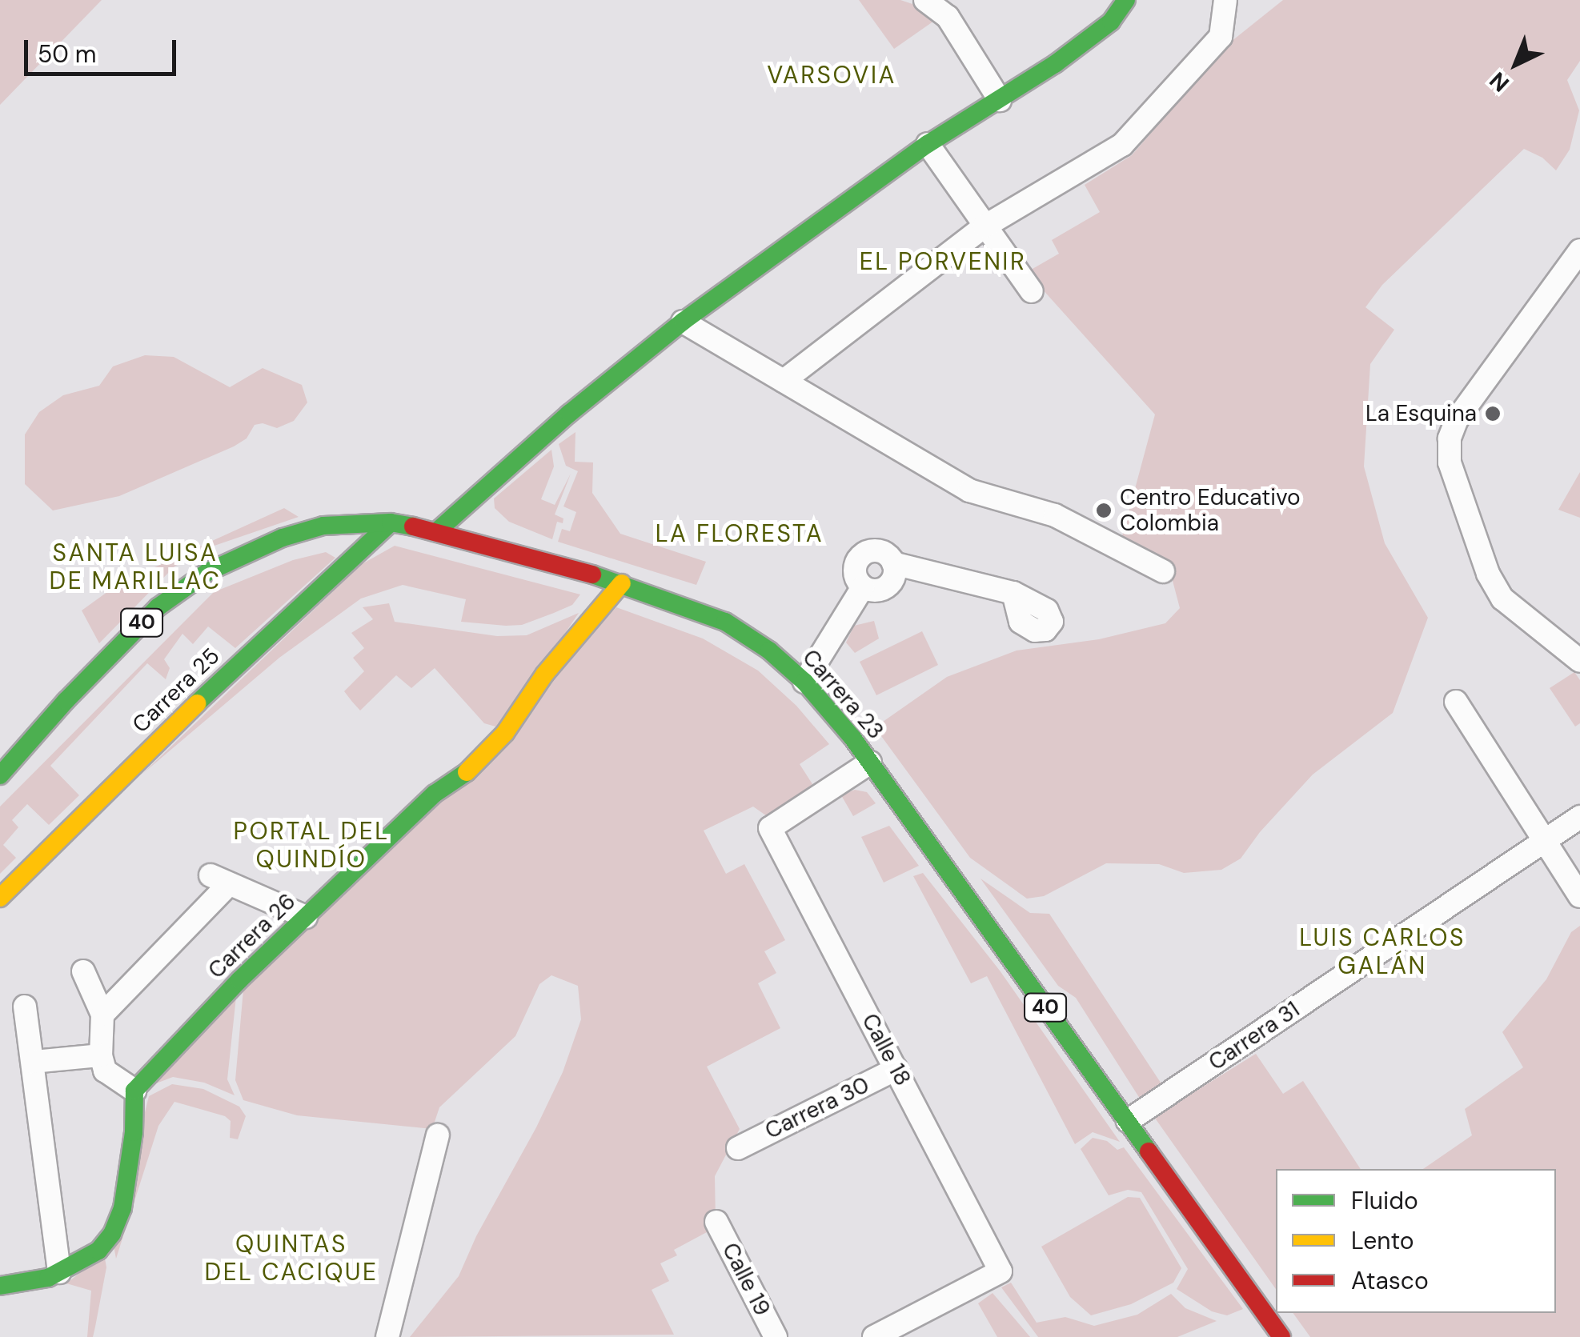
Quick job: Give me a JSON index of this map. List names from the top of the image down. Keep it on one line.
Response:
{"streets":{"main road":["40","Carrera 25","Carrera 23","Carrera 26"],"street":["Carrera 31","Calle 18","Carrera 30","Calle 19"]},"crossings":[["Carrera 25","Carrera 23"],["Carrera 23","Carrera 26"],["Carrera 23","Carrera 31"],["Carrera 23","Calle 18"],["Calle 18","Carrera 30"]],"districts":["VARSOVIA","EL PORVENIR","LA FLORESTA","SANTA LUISA DE MARILLAC","PORTAL DEL QUINDÍO","LUIS CARLOS GALÁN","QUINTAS DEL CACIQUE"],"places":["La Esquina","Centro Educativo Colombia"],"legend":["Fluido","Lento","Atasco"],"scale_bar":"50 m","north":"bottom left"}
